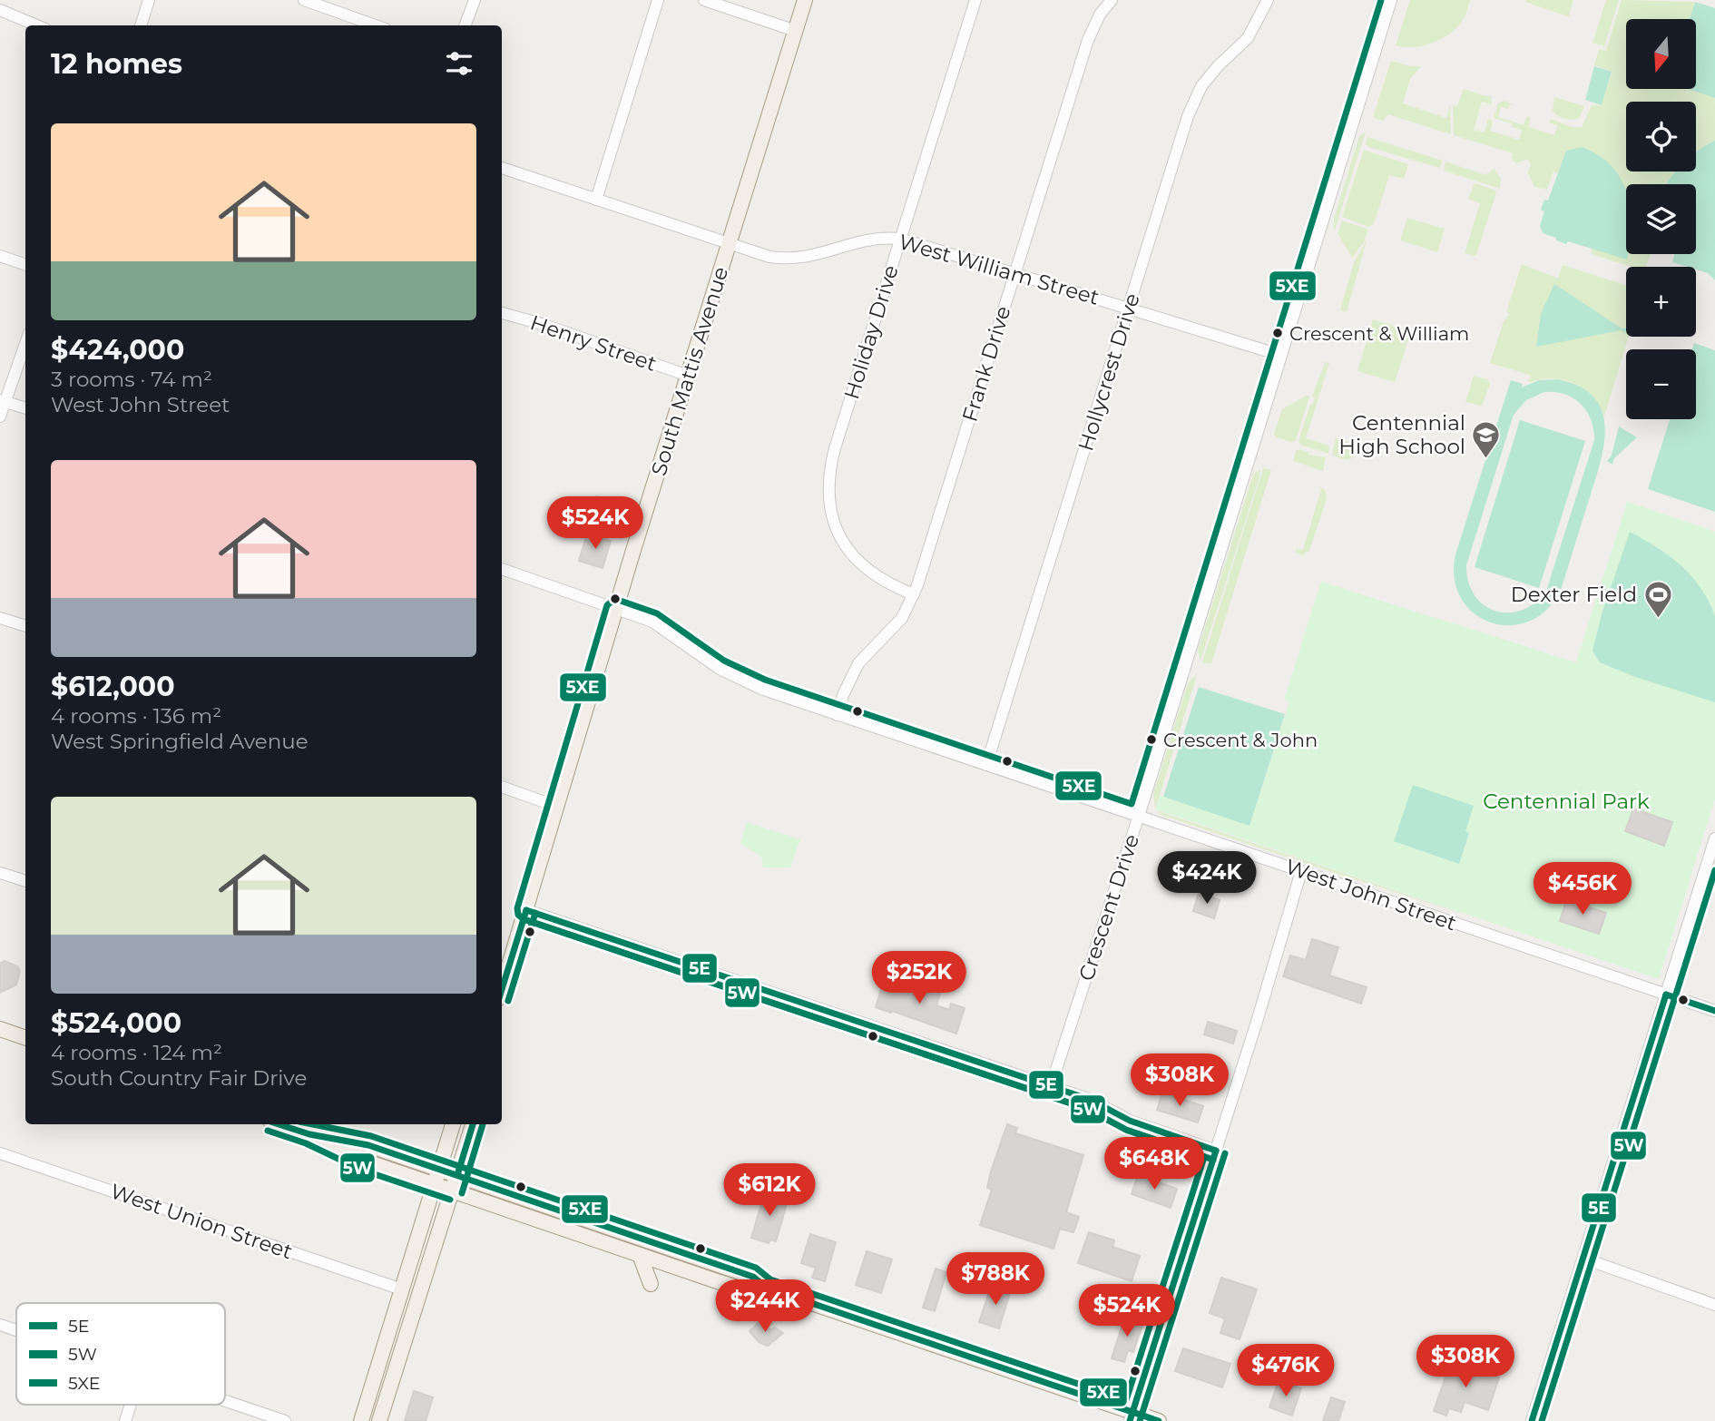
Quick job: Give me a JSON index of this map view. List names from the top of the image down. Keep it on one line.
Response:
{"streets":{"main road":["South Mattis Avenue"],"street":["West William Street","Holiday Drive","Henry Street","Frank Drive","Hollycrest Drive","West John Street","Crescent Drive","West Union Street"]},"crossings":[["West William Street","Holiday Drive"],["West William Street","Frank Drive"],["West William Street","South Mattis Avenue"],["West William Street","Hollycrest Drive"],["West William Street","Crescent Drive"],["Holiday Drive","Frank Drive"],["Henry Street","South Mattis Avenue"],["Frank Drive","West John Street"],["South Mattis Avenue","West John Street"],["Hollycrest Drive","West John Street"],["West John Street","Crescent Drive"]],"parks":["Centennial Park"],"places":{"other":["Crescent & William","Crescent & John"],"school or university":["Centennial High School"],"sports":["Dexter Field"]},"lines":["transit line 5XE","transit line 5W","transit line 5E"],"legend":["5E","5W","5XE"],"north":"bottom","page":{"map_buttons":["+","−"],"heading":"12 homes","list":[{"name":"$424,000","note":"3 rooms · 74 m² · West John Street"},{"name":"$612,000","note":"4 rooms · 136 m² · West Springfield Avenue"},{"name":"$524,000","note":"4 rooms · 124 m² · South Country Fair Drive"}],"price":["$524K","$424K","$456K","$252K","$308K","$648K","$612K","$788K","$244K","$524K","$308K","$476K"]}}
